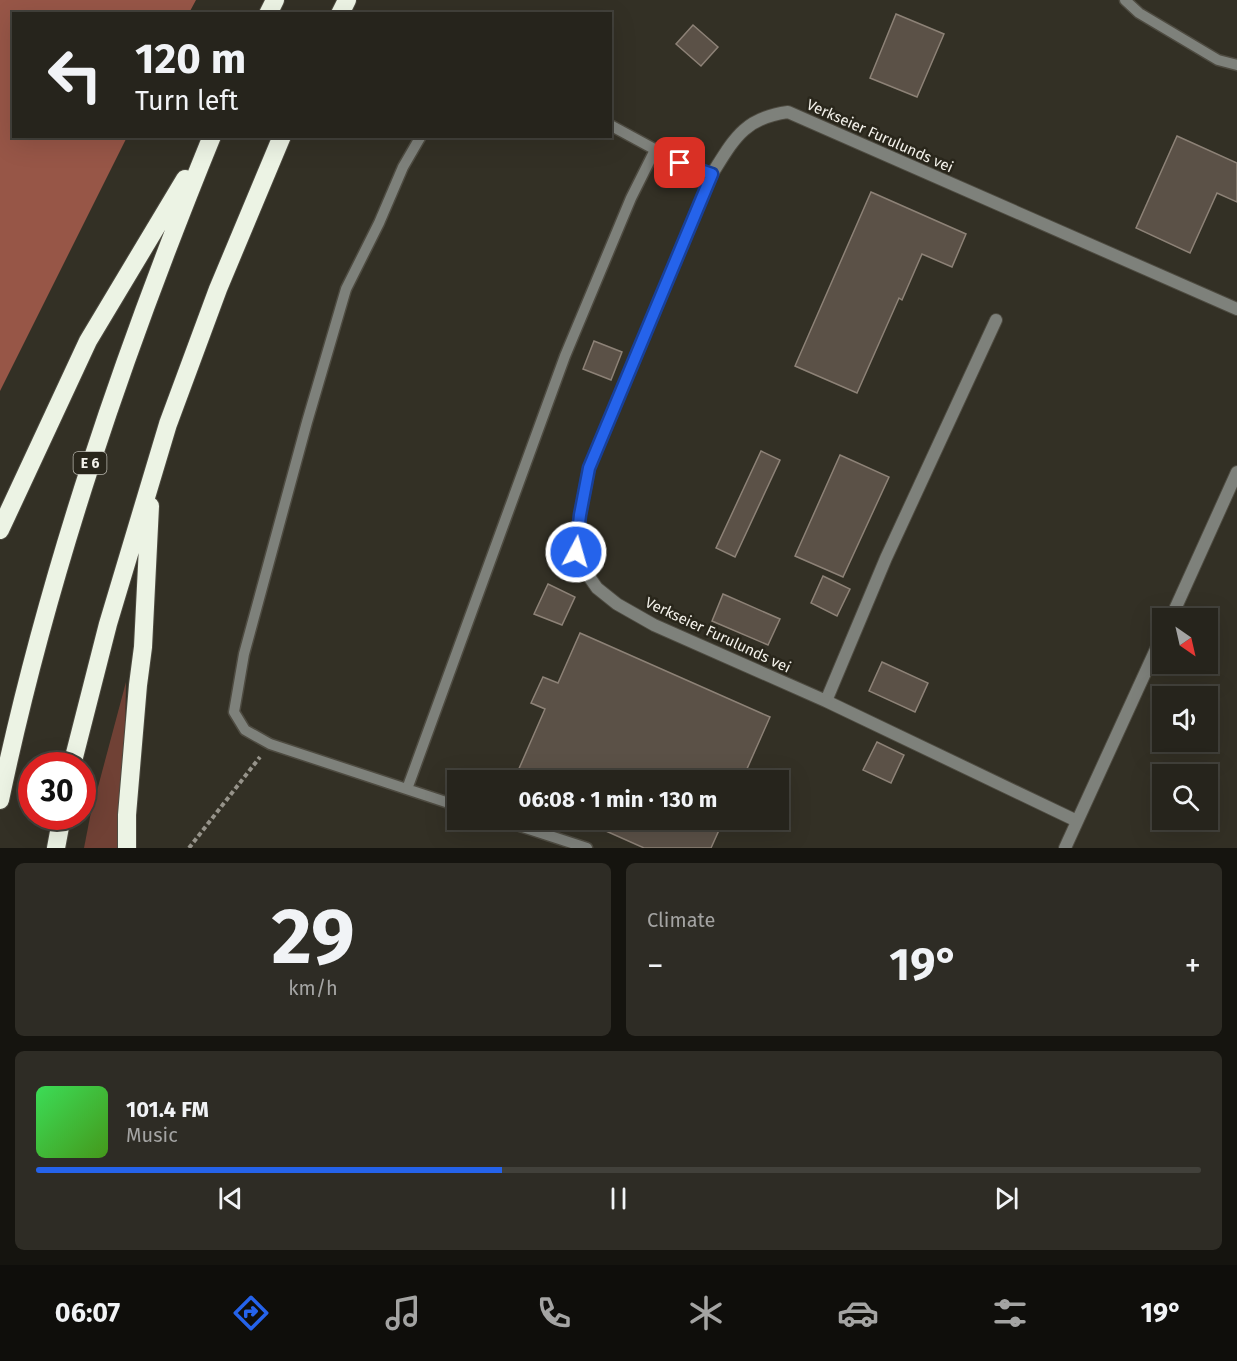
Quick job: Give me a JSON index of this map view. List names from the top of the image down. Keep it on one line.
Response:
{"streets":{"highway":["E 6"],"street":["Verkseier Furulunds vei"]},"north":"bottom right","page":{"turn":["120 m","Turn left"],"limit":"30","trip":"06:08 · 1 min · 130 m","tile":[["29","km/h"],"Climate"],"heat":["−","19°","+"],"song":["101.4 FM","Music"],"tabs":["06:07","19°"]}}
